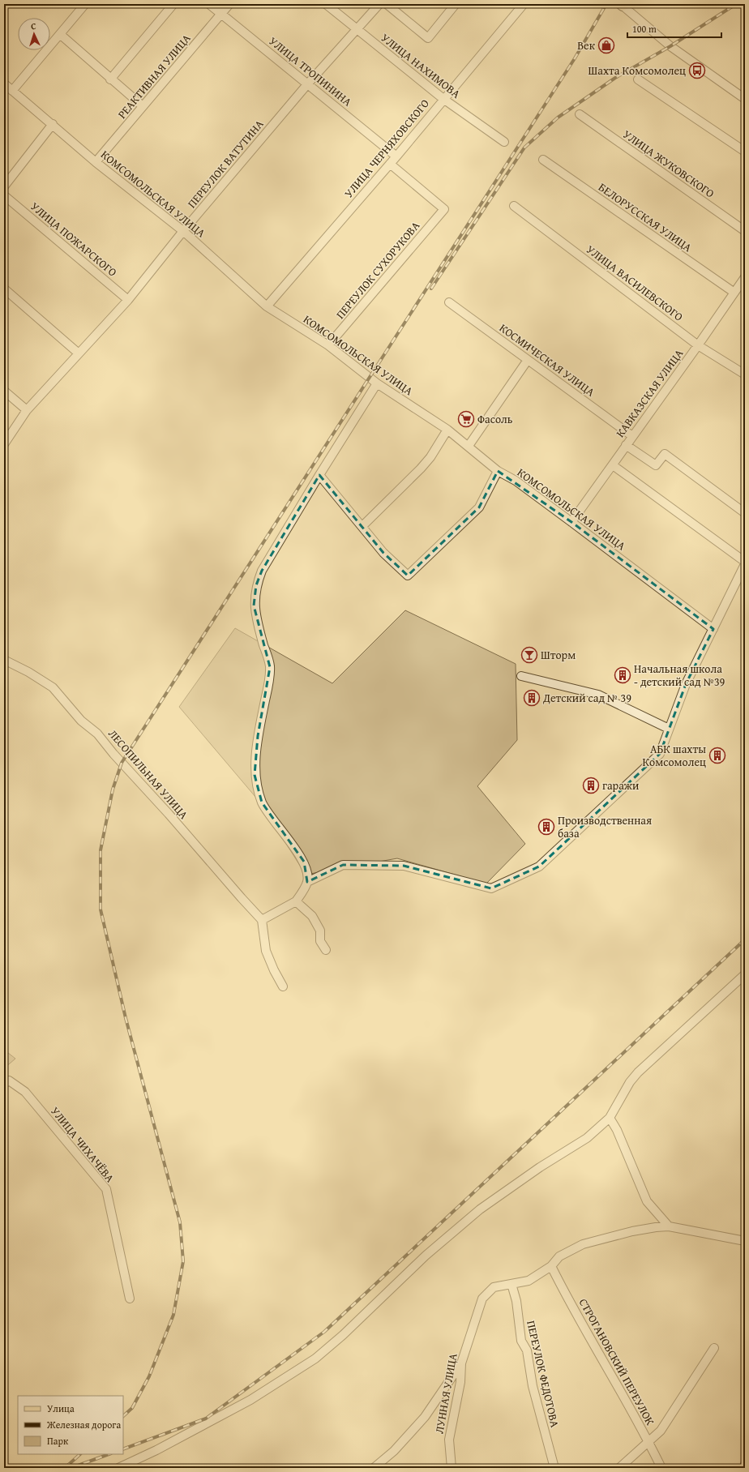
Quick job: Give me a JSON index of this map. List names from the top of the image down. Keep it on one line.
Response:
{"streets":{"street":["УЛИЦА НАХИМОВА","УЛИЦА ТРОПИНИНА","РЕАКТИВНАЯ УЛИЦА","УЛИЦА ЧЕРНЯХОВСКОГО","ПЕРЕУЛОК ВАТУТИНА","УЛИЦА ЖУКОВСКОГО","КОМСОМОЛЬСКАЯ УЛИЦА","БЕЛОРУССКАЯ УЛИЦА","УЛИЦА ПОЖАРСКОГО","ПЕРЕУЛОК СУХОРУКОВА","УЛИЦА ВАСИЛЕВСКОГО","КОСМИЧЕСКАЯ УЛИЦА","КАВКАЗСКАЯ УЛИЦА","ЛЕСОПИЛЬНАЯ УЛИЦА","УЛИЦА ЧИХАЧЁВА","СТРОГАНОВСКИЙ ПЕРЕУЛОК","ПЕРЕУЛОК ФЕДОТОВА","ЛУННАЯ УЛИЦА"]},"crossings":[["УЛИЦА НАХИМОВА","УЛИЦА ЧЕРНЯХОВСКОГО"],["УЛИЦА НАХИМОВА","ПЕРЕУЛОК ВАТУТИНА"],["УЛИЦА ТРОПИНИНА","РЕАКТИВНАЯ УЛИЦА"],["УЛИЦА ТРОПИНИНА","УЛИЦА ЧЕРНЯХОВСКОГО"],["УЛИЦА ТРОПИНИНА","ПЕРЕУЛОК ВАТУТИНА"],["РЕАКТИВНАЯ УЛИЦА","КОМСОМОЛЬСКАЯ УЛИЦА"],["УЛИЦА ЧЕРНЯХОВСКОГО","КОМСОМОЛЬСКАЯ УЛИЦА"],["УЛИЦА ЧЕРНЯХОВСКОГО","ПЕРЕУЛОК СУХОРУКОВА"],["ПЕРЕУЛОК ВАТУТИНА","КОМСОМОЛЬСКАЯ УЛИЦА"],["ПЕРЕУЛОК ВАТУТИНА","УЛИЦА ПОЖАРСКОГО"],["КОМСОМОЛЬСКАЯ УЛИЦА","ПЕРЕУЛОК СУХОРУКОВА"],["КОМСОМОЛЬСКАЯ УЛИЦА","КАВКАЗСКАЯ УЛИЦА"],["БЕЛОРУССКАЯ УЛИЦА","КАВКАЗСКАЯ УЛИЦА"],["УЛИЦА ВАСИЛЕВСКОГО","КАВКАЗСКАЯ УЛИЦА"],["КОСМИЧЕСКАЯ УЛИЦА","КАВКАЗСКАЯ УЛИЦА"],["СТРОГАНОВСКИЙ ПЕРЕУЛОК","ЛУННАЯ УЛИЦА"],["ПЕРЕУЛОК ФЕДОТОВА","ЛУННАЯ УЛИЦА"]],"places":{"shop":["Век"],"bus stop":["Шахта Комсомолец"],"supermarket":["Фасоль"],"bar":["Шторм"],"building":["Начальная школа - детский сад №39","Детский сад № 39","АБК шахты Комсомолец","гаражи","Производственная база"]},"legend":["Улица","Железная дорога","Парк"],"scale_bar":"100 m","north":"top"}
